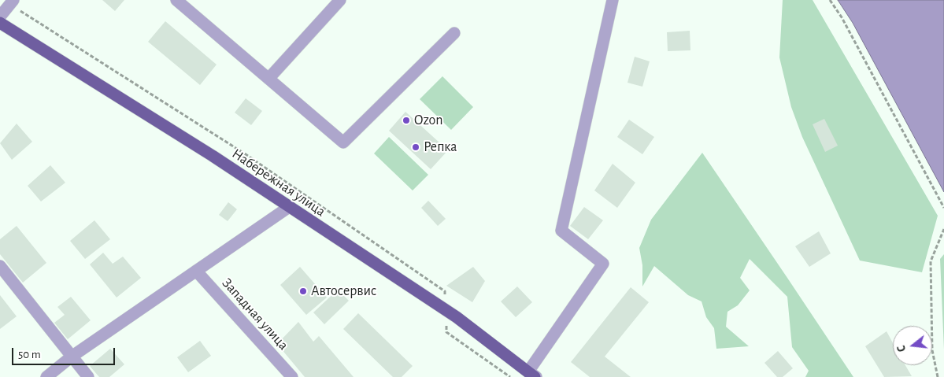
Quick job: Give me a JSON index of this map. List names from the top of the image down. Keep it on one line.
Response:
{"streets":{"main road":["Набережная улица"],"street":["Западная улица"]},"places":["Ozon","Репка","Автосервис"],"scale_bar":"50 m","north":"left"}
